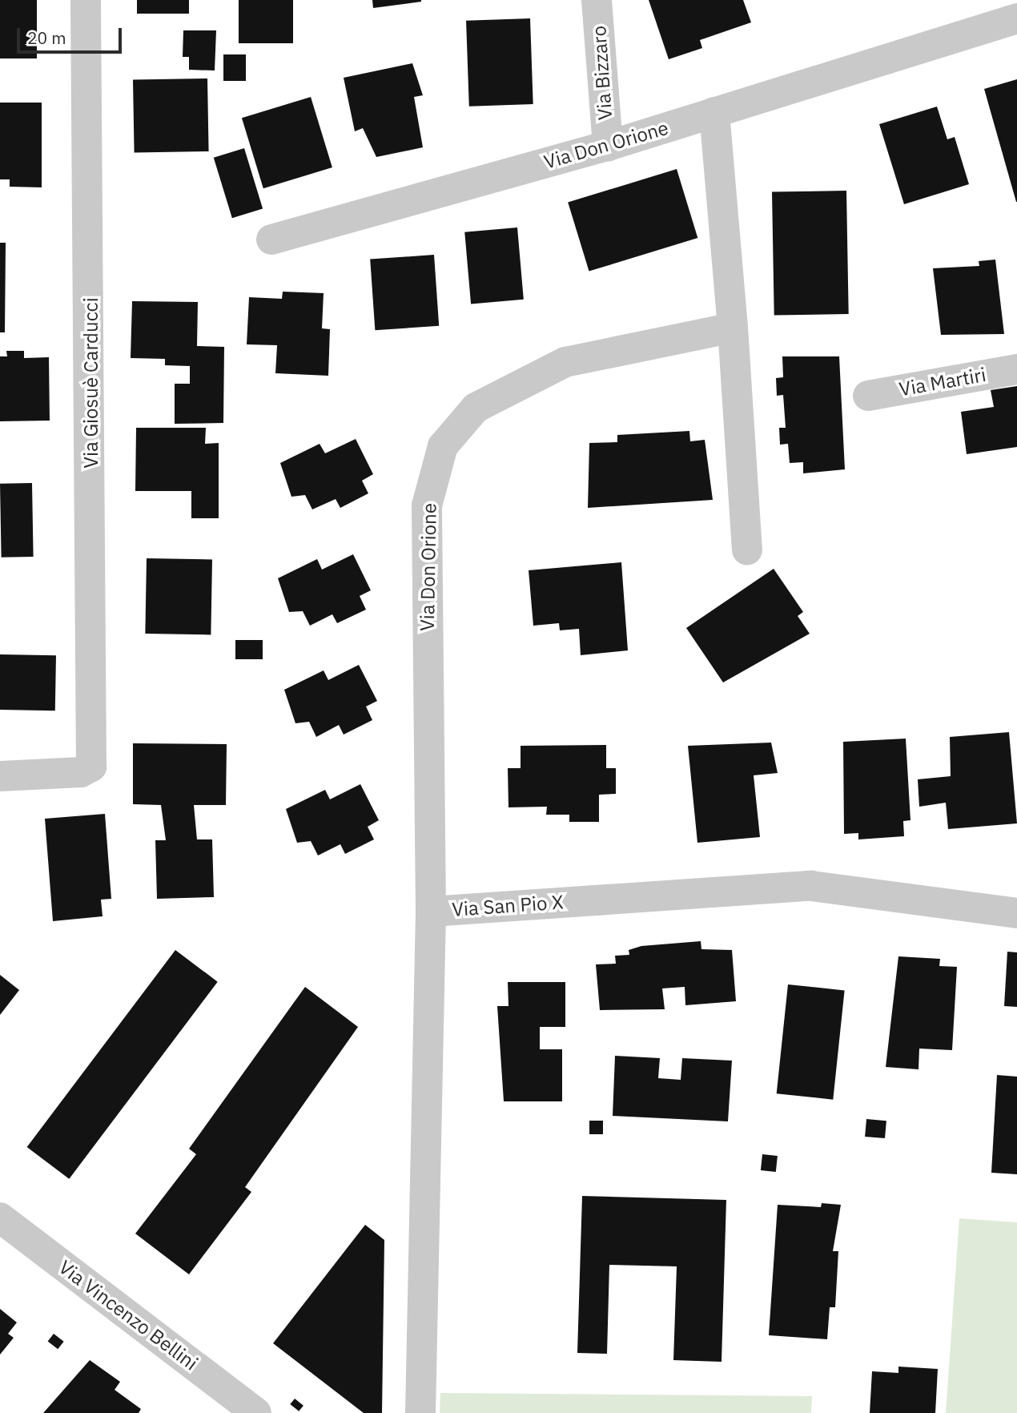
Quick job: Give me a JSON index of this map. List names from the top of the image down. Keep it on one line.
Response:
{"streets":{"street":["Via Bizzaro","Via Don Orione","Via Martiri","Via Giosuè Carducci","Via San Pio X","Via Vincenzo Bellini"]},"crossings":[["Via Bizzaro","Via Don Orione"],["Via Don Orione","Via San Pio X"]],"scale_bar":"20 m"}
